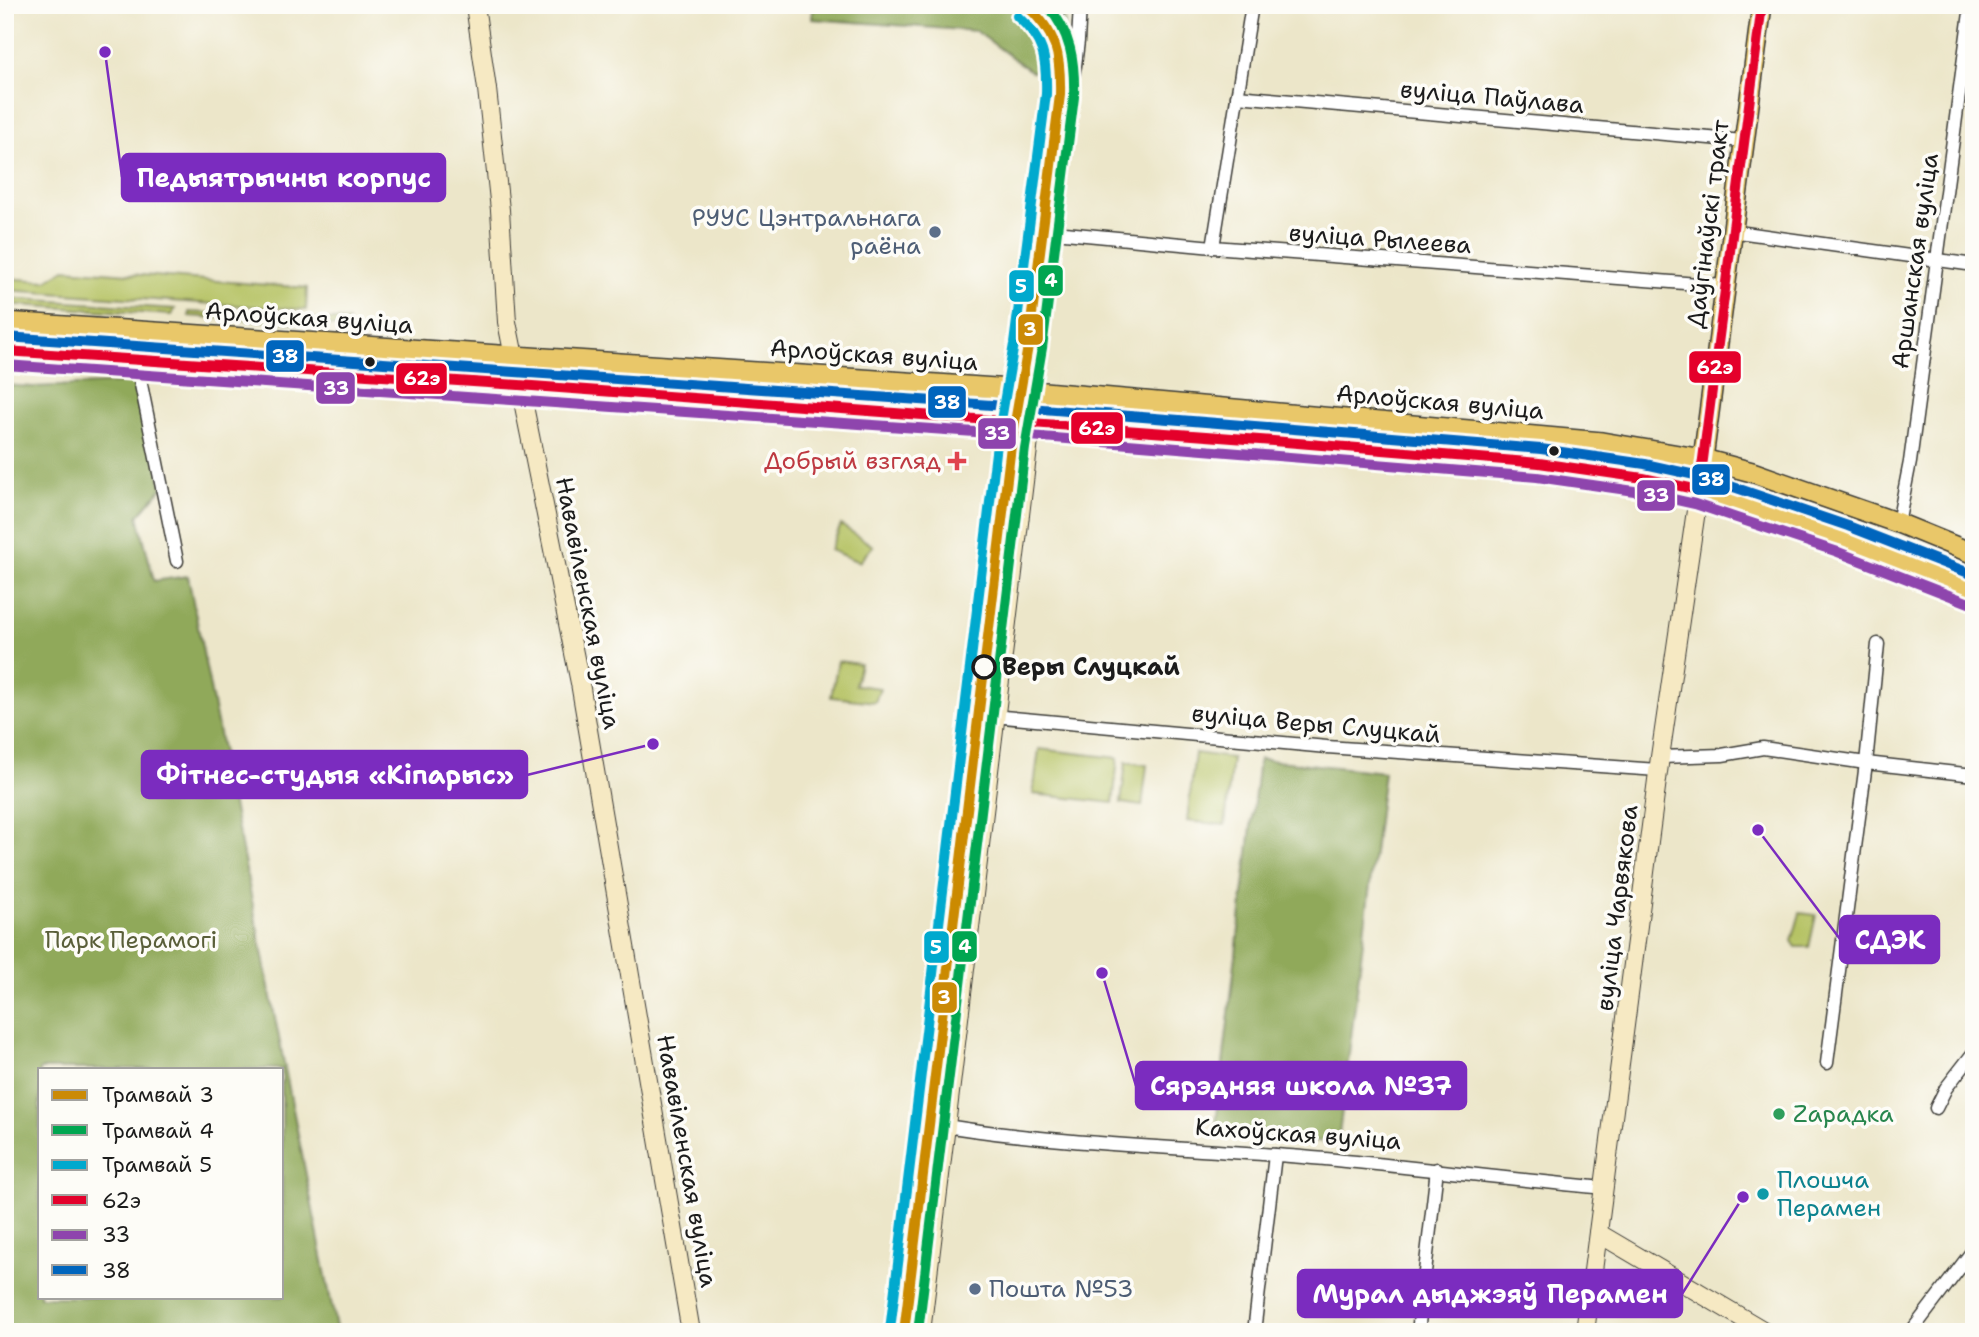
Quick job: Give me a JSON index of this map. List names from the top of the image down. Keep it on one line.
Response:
{"streets":{"main road":["Даўгінаўскі тракт","Арлоўская вуліца"],"street":["вуліца Паўлава","вуліца Рылеева","Аршанская вуліца","Нававіленская вуліца","вуліца Веры Слуцкай","вуліца Чарвякова","Кахоўская вуліца"]},"crossings":[["вуліца Паўлава","Даўгінаўскі тракт"],["Даўгінаўскі тракт","вуліца Рылеева"],["Даўгінаўскі тракт","Арлоўская вуліца"],["Даўгінаўскі тракт","вуліца Чарвякова"],["Аршанская вуліца","Арлоўская вуліца"],["Арлоўская вуліца","Нававіленская вуліца"],["вуліца Веры Слуцкай","вуліца Чарвякова"],["вуліца Чарвякова","Кахоўская вуліца"]],"parks":["Парк Перамогі"],"places":{"other":["Педыятрычны корпус","РУУС Цэнтральнага раёна","Веры Слуцкай","Фітнес-студыя «Кіпарыс»","СДЭК","Сярэдняя школа №37","Zарадка","Плошча Перамен","Мурал дыджэяў Перамен","Пошта №53"],"health":["Добрый взгляд"]},"lines":["tram line 3","tram line 4","transit line 62э","tram line 5","transit line 38","transit line 33"],"legend":["Трамвай 3","Трамвай 4","Трамвай 5","62э","33","38"]}
